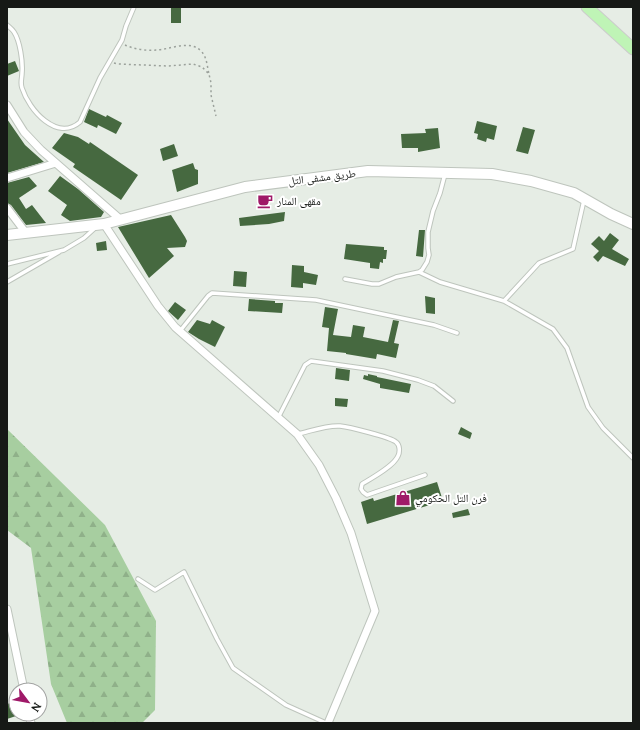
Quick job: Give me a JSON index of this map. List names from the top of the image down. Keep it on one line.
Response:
{"streets":{"street":["طريق مشفى التل"]},"places":{"cafe":["مقهى المنار"],"shop":["فرن التل الحكومي"]},"north":"bottom right"}
